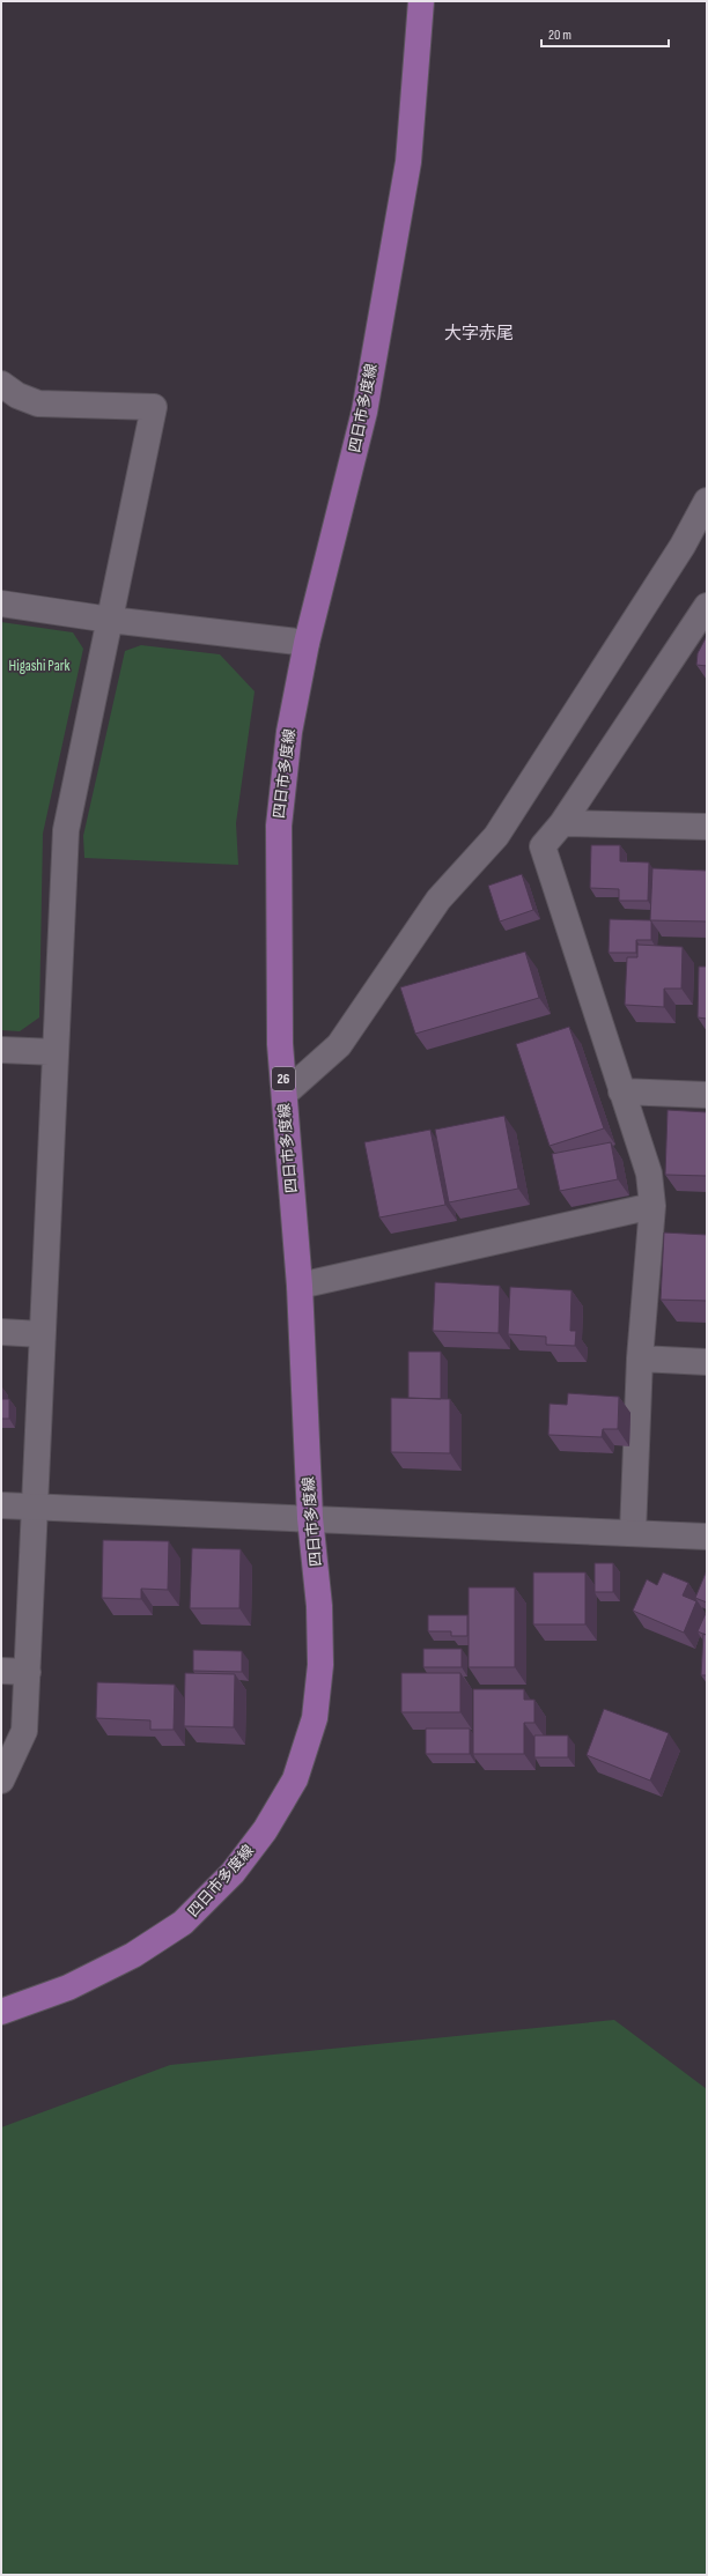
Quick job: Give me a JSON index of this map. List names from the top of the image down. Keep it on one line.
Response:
{"streets":{"main road":["四日市多度線","26"]},"districts":["大字赤尾"],"parks":["Higashi Park"],"scale_bar":"20 m"}
